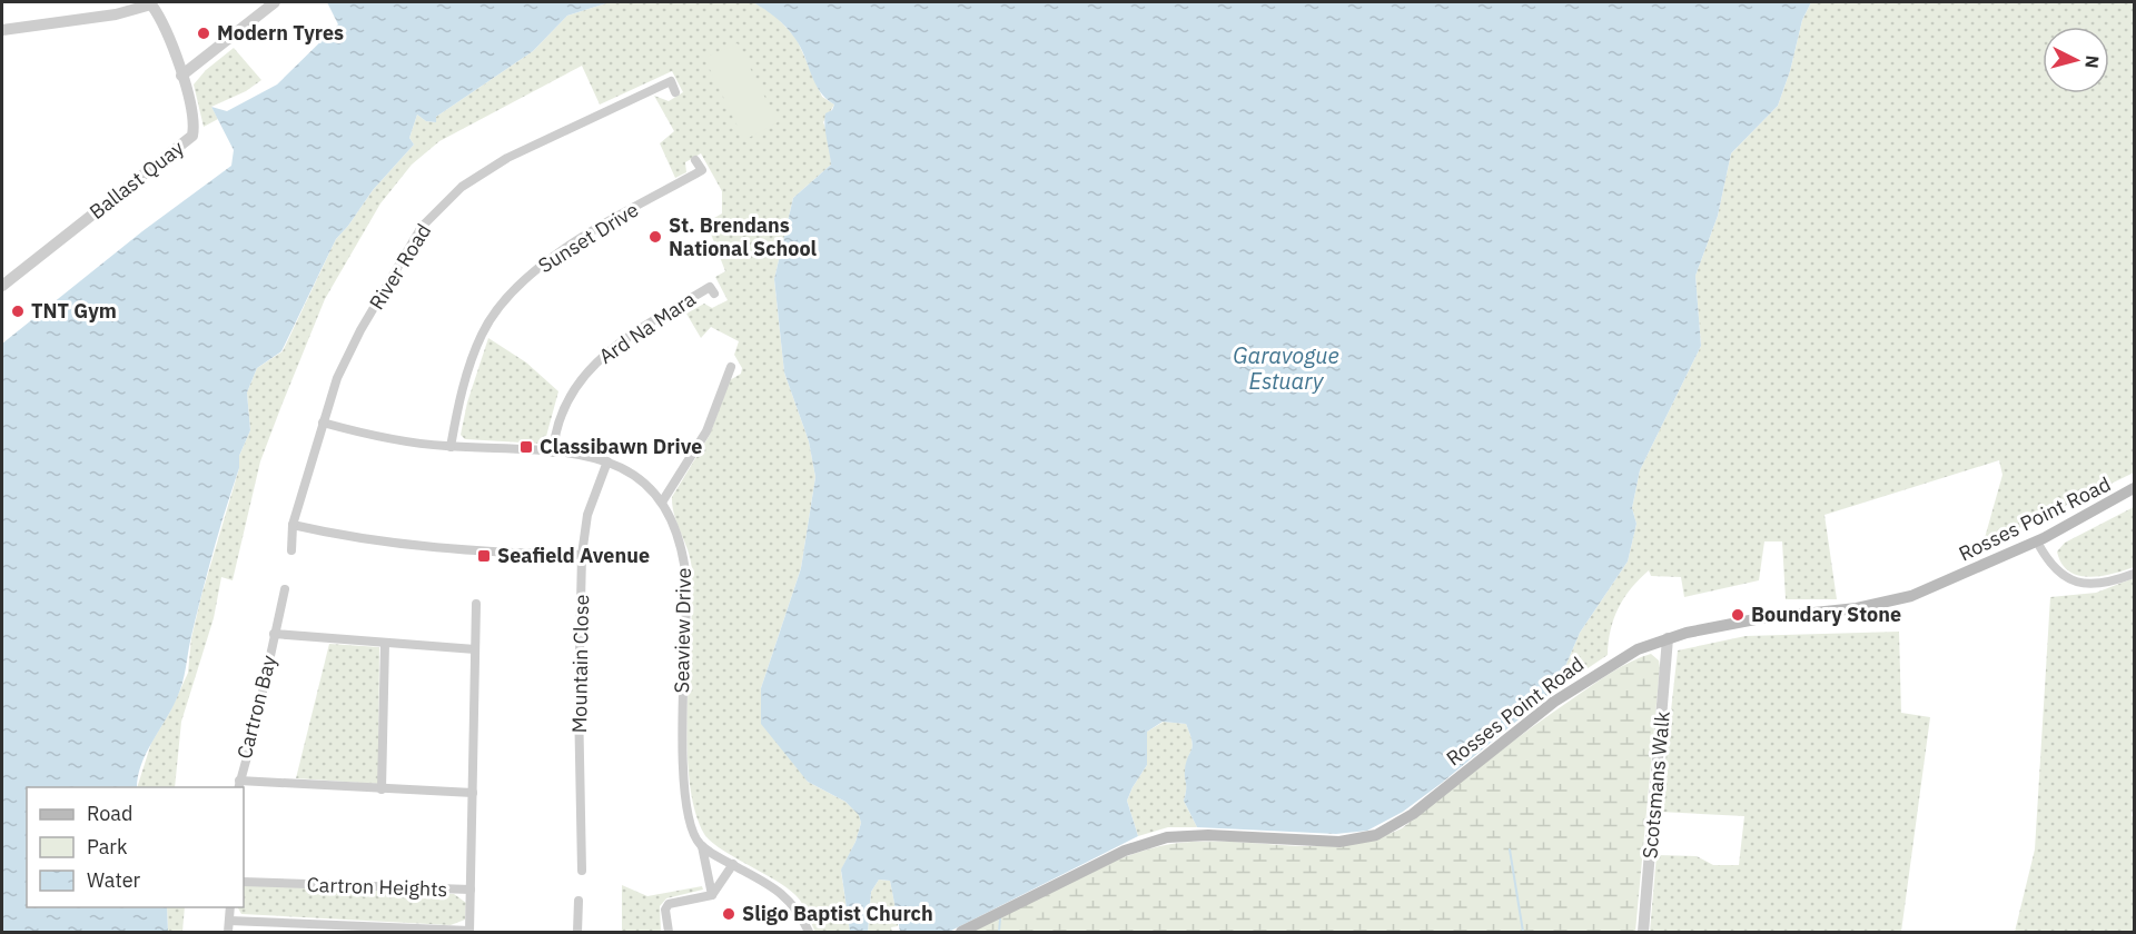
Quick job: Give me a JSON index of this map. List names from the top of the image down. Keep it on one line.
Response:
{"streets":{"main road":["Rosses Point Road"],"street":["Ballast Quay","Sunset Drive","River Road","Ard Na Mara","Seaview Drive","Mountain Close","Cartron Bay","Scotsmans Walk","Cartron Heights"]},"crossings":[["Sunset Drive","Seaview Drive"],["River Road","Seaview Drive"],["Ard Na Mara","Seaview Drive"],["Rosses Point Road","Scotsmans Walk"],["Seaview Drive","Mountain Close"]],"water":["Garavogue Estuary"],"places":{"other":["Modern Tyres","St. Brendans National School","TNT Gym","Boundary Stone","Sligo Baptist Church"],"transit":["Classibawn Drive","Seafield Avenue"]},"legend":["Road","Park","Water"],"north":"right"}
